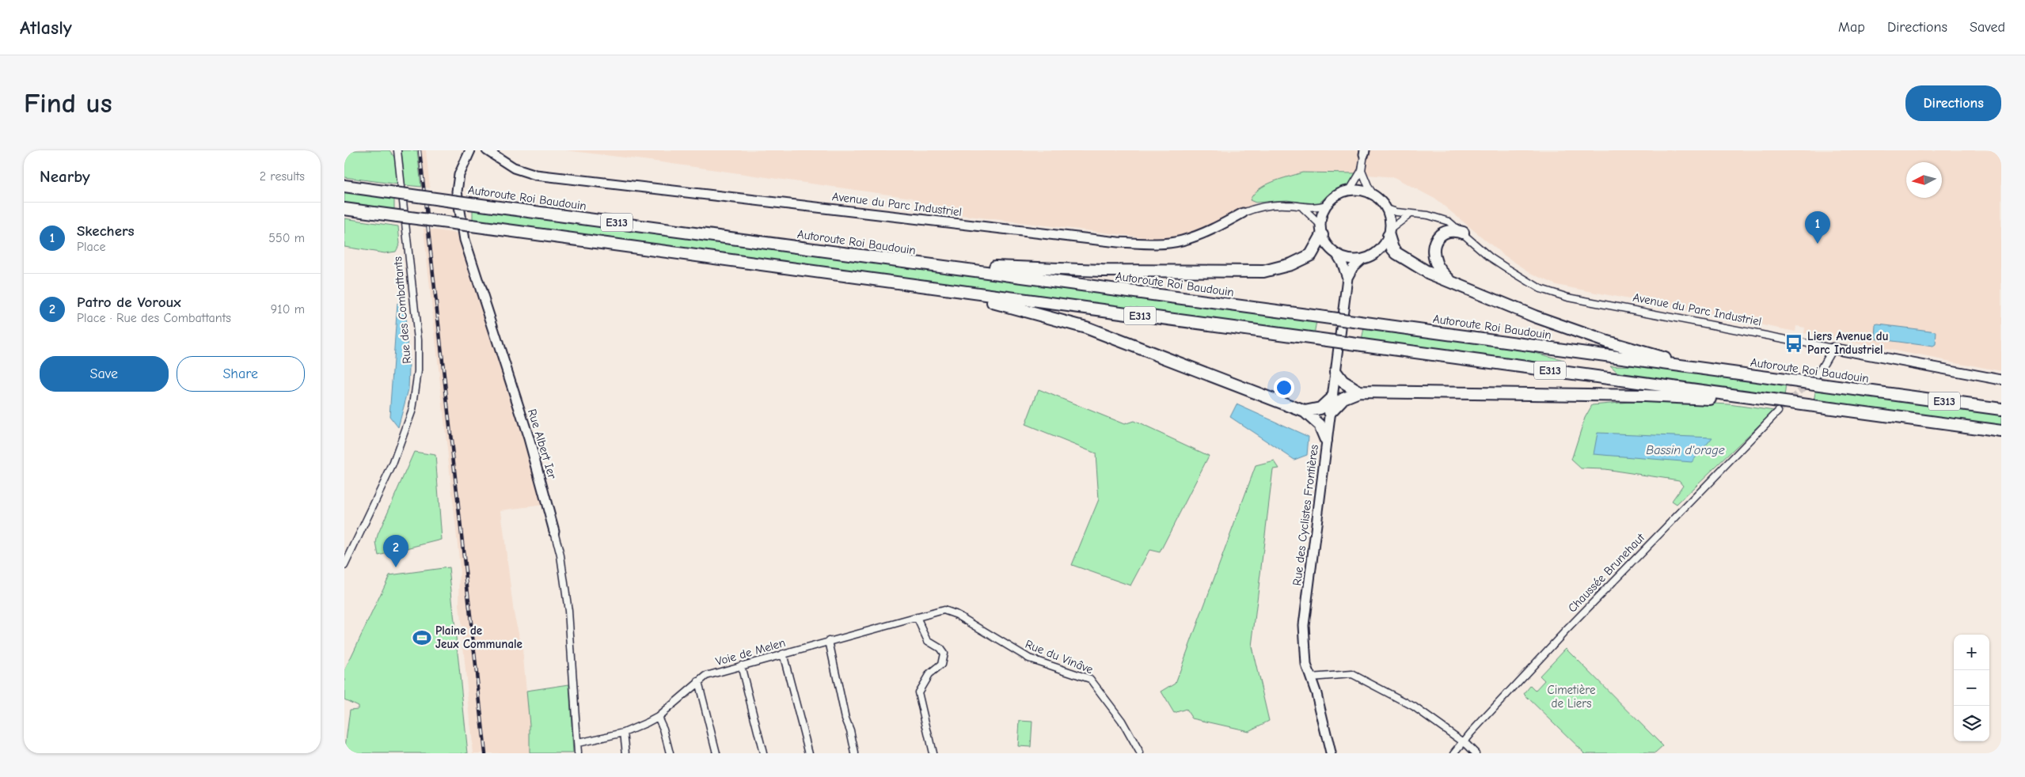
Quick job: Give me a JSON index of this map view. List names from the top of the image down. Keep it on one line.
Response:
{"streets":{"highway":["Autoroute Roi Baudouin","E313"],"street":["Avenue du Parc Industriel","Rue des Combattants","Rue Albert Ier","Rue des Cyclistes Frontières","Chaussée Brunehaut","Voie de Melen","Rue du Vinâve"]},"crossings":[["Avenue du Parc Industriel","Rue des Cyclistes Frontières"],["Rue Albert Ier","Voie de Melen"],["Voie de Melen","Rue du Vinâve"]],"water":["Bassin d'orage"],"parks":["Cimetière de Liers"],"places":{"bus stop":["Liers Avenue du Parc Industriel"],"sports":["Plaine de Jeux Communale"]},"north":"left","page":{"header":"Atlasly","nav":["Map","Directions","Saved"],"buttons":["Directions",["Save","Share"]],"title":"Find us","heading":["Nearby","2 results"],"list":[{"mark":"1","name":"Skechers","note":"Place","value":"550 m"},{"mark":"2","name":"Patro de Voroux","note":"Place · Rue des Combattants","value":"910 m"}],"pins":["1","2"],"map_buttons":["+","−"]}}
